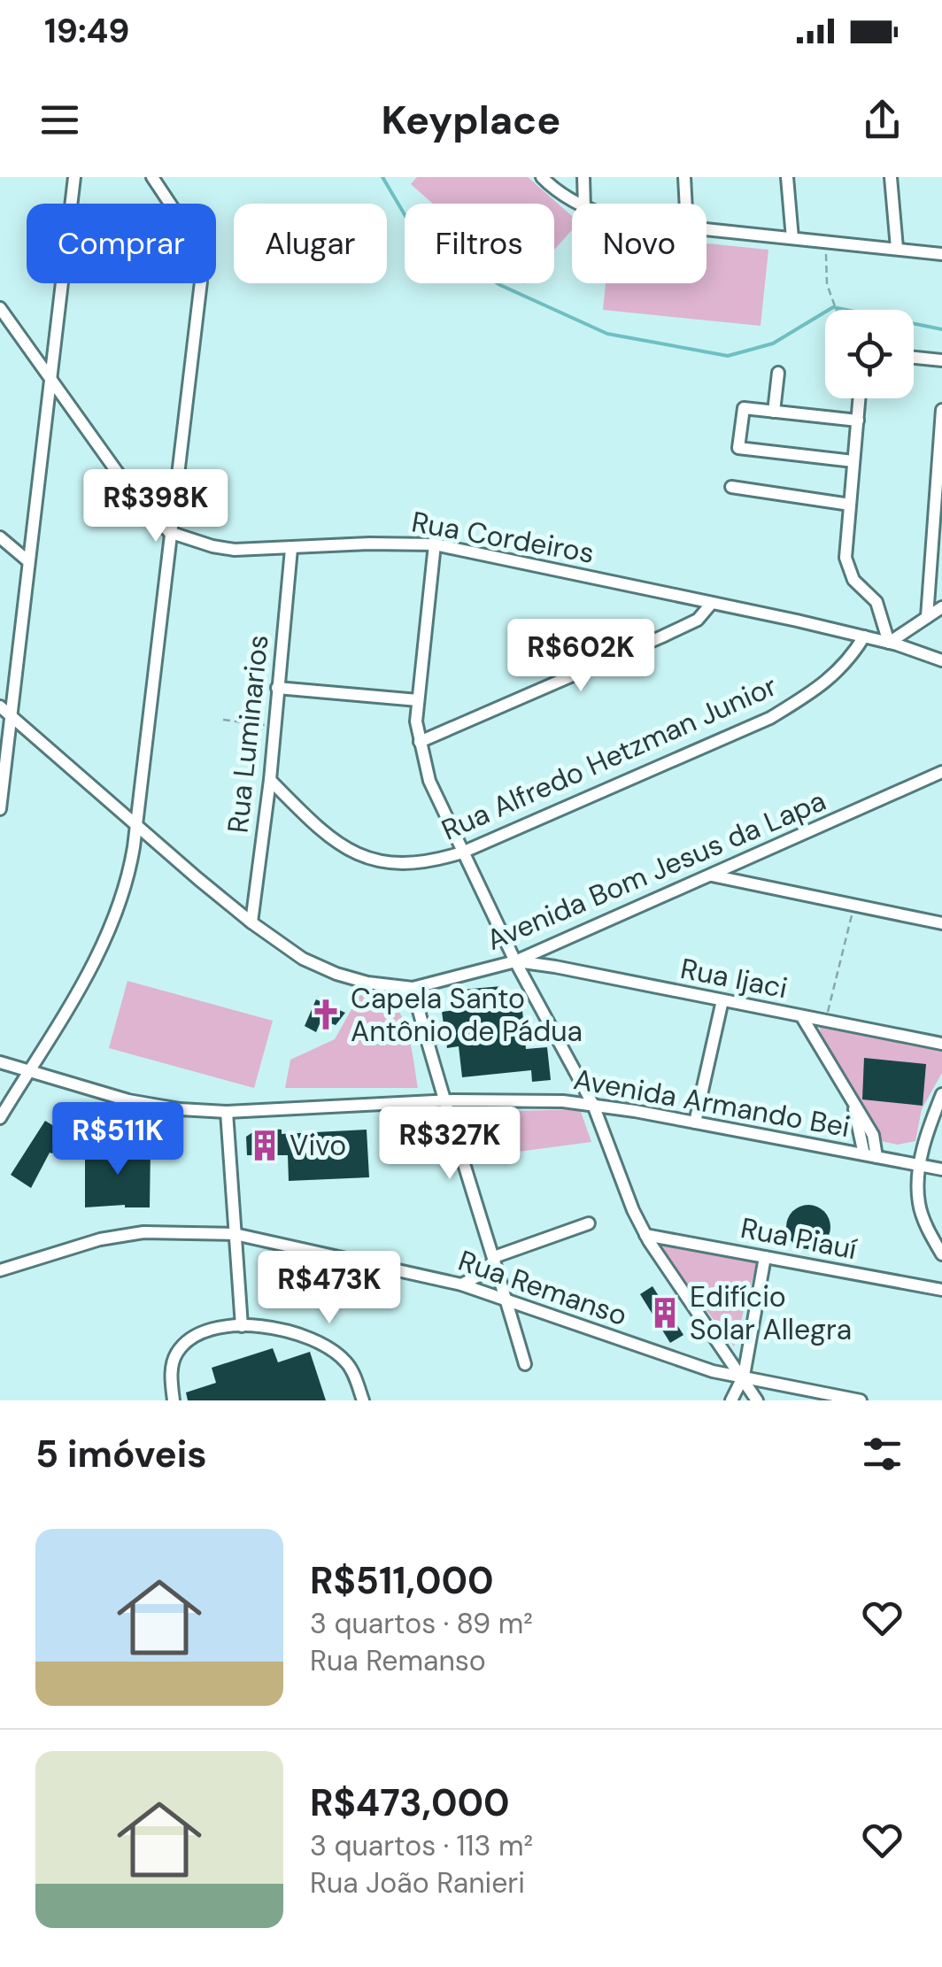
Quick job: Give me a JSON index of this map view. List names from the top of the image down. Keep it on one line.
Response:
{"streets":{"street":["Rua Cordeiros","Rua Luminarios","Rua Alfredo Hetzman Junior","Avenida Bom Jesus da Lapa","Rua Ijaci","Avenida Armando Bei","Rua Piauí","Rua Remanso"]},"crossings":[["Rua Cordeiros","Rua Luminarios"],["Rua Cordeiros","Rua Alfredo Hetzman Junior"],["Rua Luminarios","Rua Alfredo Hetzman Junior"],["Rua Luminarios","Avenida Bom Jesus da Lapa"],["Avenida Bom Jesus da Lapa","Rua Ijaci"]],"places":{"church":["Capela Santo Antônio de Pádua"],"building":["Vivo","Edifício Solar Allegra"]},"page":{"status":"19:49","header":"Keyplace","chip":["Comprar","Alugar","Filtros","Novo"],"price":["R$398K","R$602K","R$511K","R$327K","R$473K"],"heading":"5 imóveis","list":[{"name":"R$511,000","note":"3 quartos · 89 m² · Rua Remanso"},{"name":"R$473,000","note":"3 quartos · 113 m² · Rua João Ranieri"}]}}
